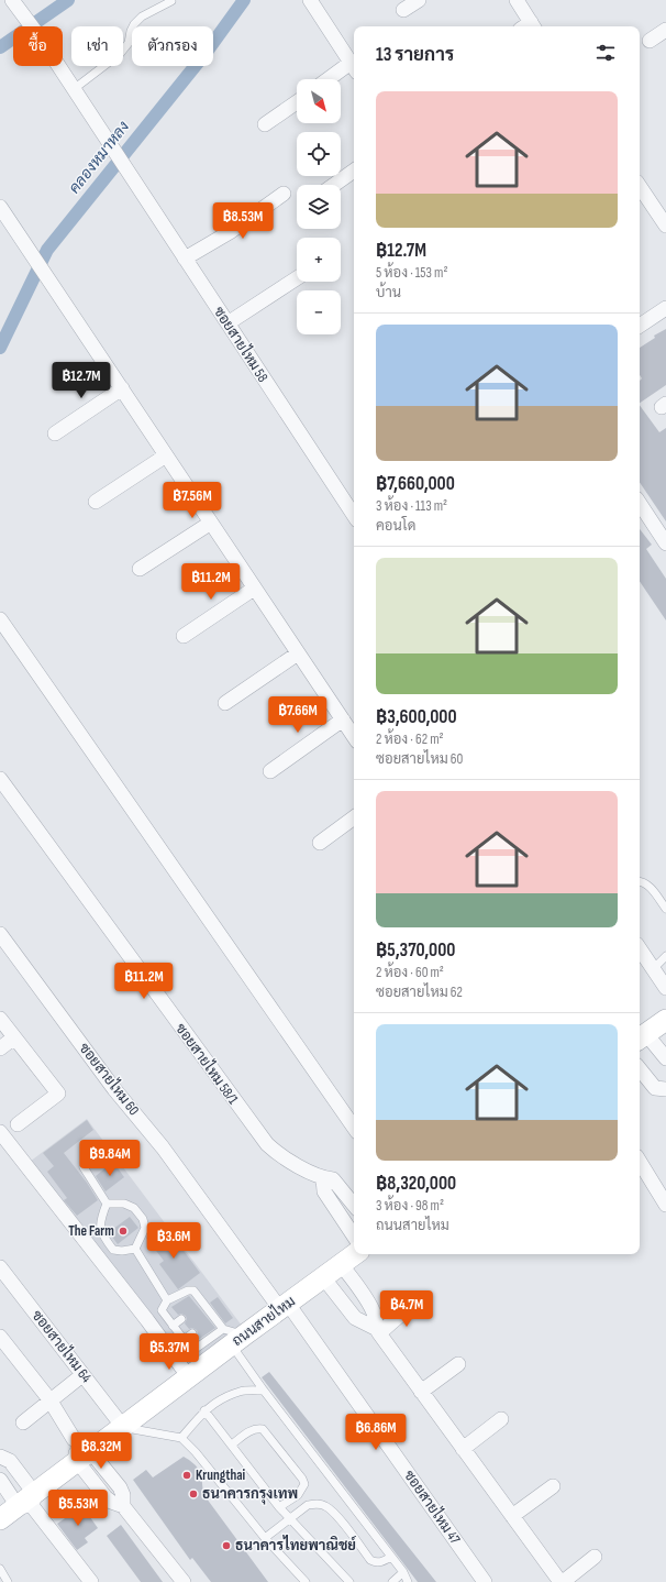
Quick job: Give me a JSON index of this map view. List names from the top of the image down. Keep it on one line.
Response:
{"streets":{"main road":["ถนนสายไหม"],"street":["ซอยสายไหม 58","ซอยสายไหม 58/1","ซอยสายไหม 60","ซอยสายไหม 64","ซอยสายไหม 47"]},"crossings":[["ซอยสายไหม 60","ถนนสายไหม"],["ซอยสายไหม 60","ซอยสายไหม 47"],["ถนนสายไหม","ซอยสายไหม 64"],["ถนนสายไหม","ซอยสายไหม 47"]],"water":["คลองหมาหลง"],"places":["The Farm","Krungthai","ธนาคารกรุงเทพ","ธนาคารไทยพาณิชย์"],"north":"bottom right","page":{"chip":["ซื้อ","เช่า","ตัวกรอง"],"heading":"13 รายการ","map_buttons":["+","−"],"list":[{"name":"฿12.7M","note":"5 ห้อง · 153 m² · บ้าน"},{"name":"฿7,660,000","note":"3 ห้อง · 113 m² · คอนโด"},{"name":"฿3,600,000","note":"2 ห้อง · 62 m² · ซอยสายไหม 60"},{"name":"฿5,370,000","note":"2 ห้อง · 60 m² · ซอยสายไหม 62"},{"name":"฿8,320,000","note":"3 ห้อง · 98 m² · ถนนสายไหม"}],"price":["฿8.53M","฿12.7M","฿7.56M","฿11.2M","฿7.66M","฿11.2M","฿9.84M","฿3.6M","฿4.7M","฿5.37M","฿6.86M","฿8.32M","฿5.53M"]}}
